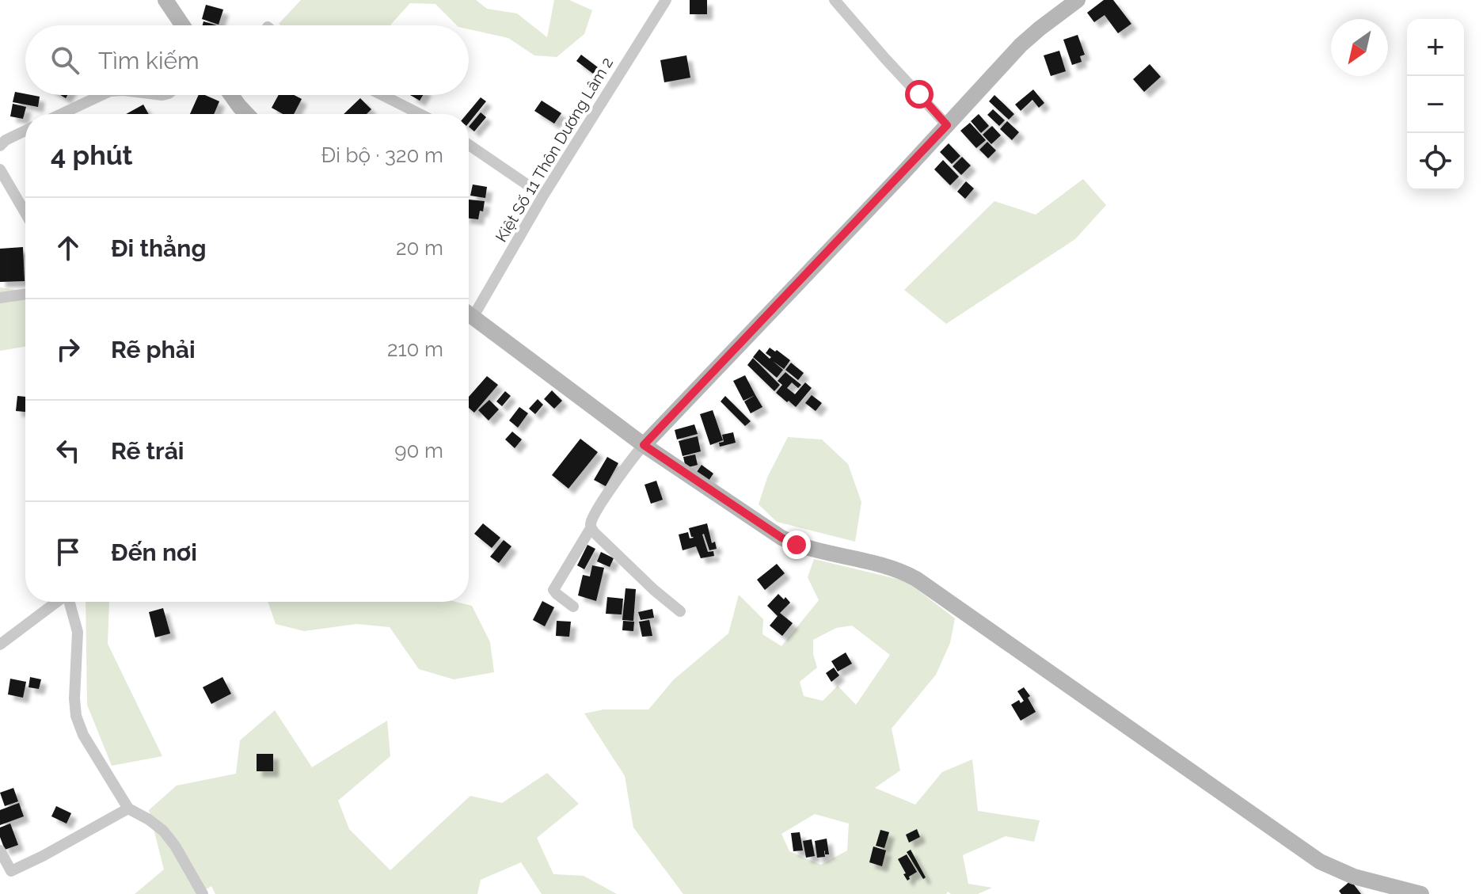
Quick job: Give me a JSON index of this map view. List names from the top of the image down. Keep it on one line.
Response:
{"streets":{"street":["Kiệt Số 11 Thôn Dương Lâm 2"]},"north":"bottom left","page":{"map_buttons":["+","−"],"search":"Tìm kiếm","heading":["4 phút","Đi bộ · 320 m"],"list":[["Đi thẳng","20 m"],["Rẽ phải","210 m"],["Rẽ trái","90 m"],"Đến nơi"]}}
